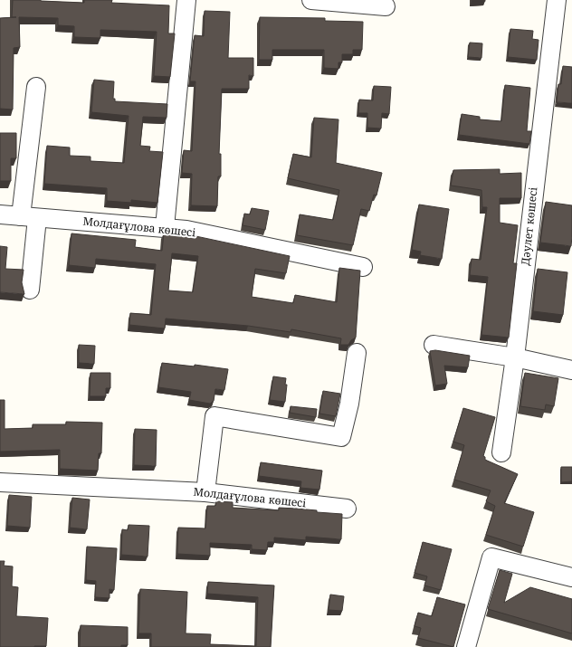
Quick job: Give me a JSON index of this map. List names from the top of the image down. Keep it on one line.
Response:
{"streets":{"street":["Дәулет көшесі","Молдағұлова көшесі"]}}
